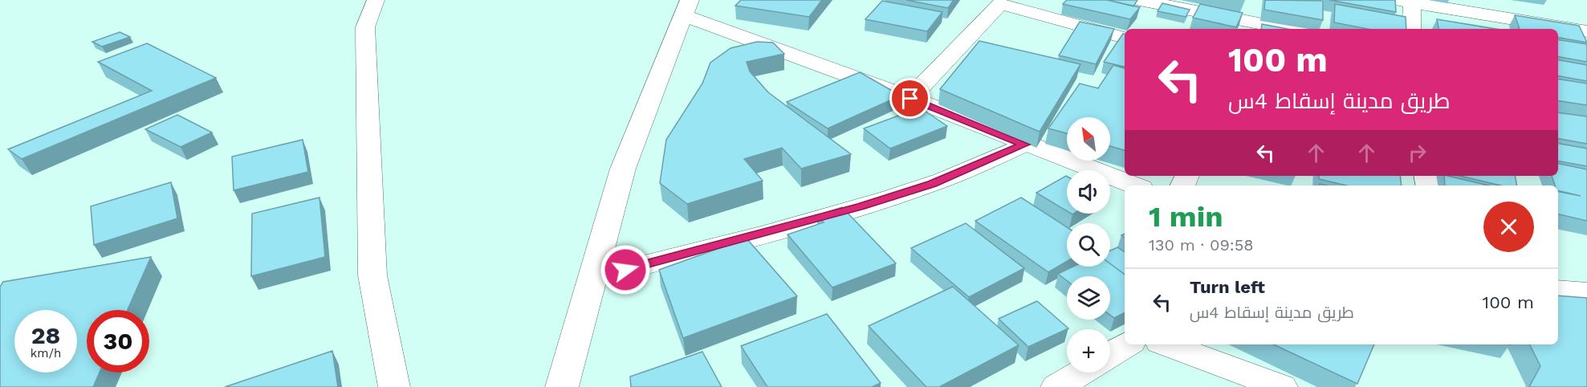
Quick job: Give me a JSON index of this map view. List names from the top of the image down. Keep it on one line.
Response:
{"north":"top left","page":{"turn":["100 m","طريق مدينة إسقاط 4س"],"map_buttons":"+","heading":["1 min","130 m · 09:58"],"list":[{"name":"Turn left","note":"طريق مدينة إسقاط 4س","value":"100 m"}],"speed":"28 km/h","limit":"30"}}
